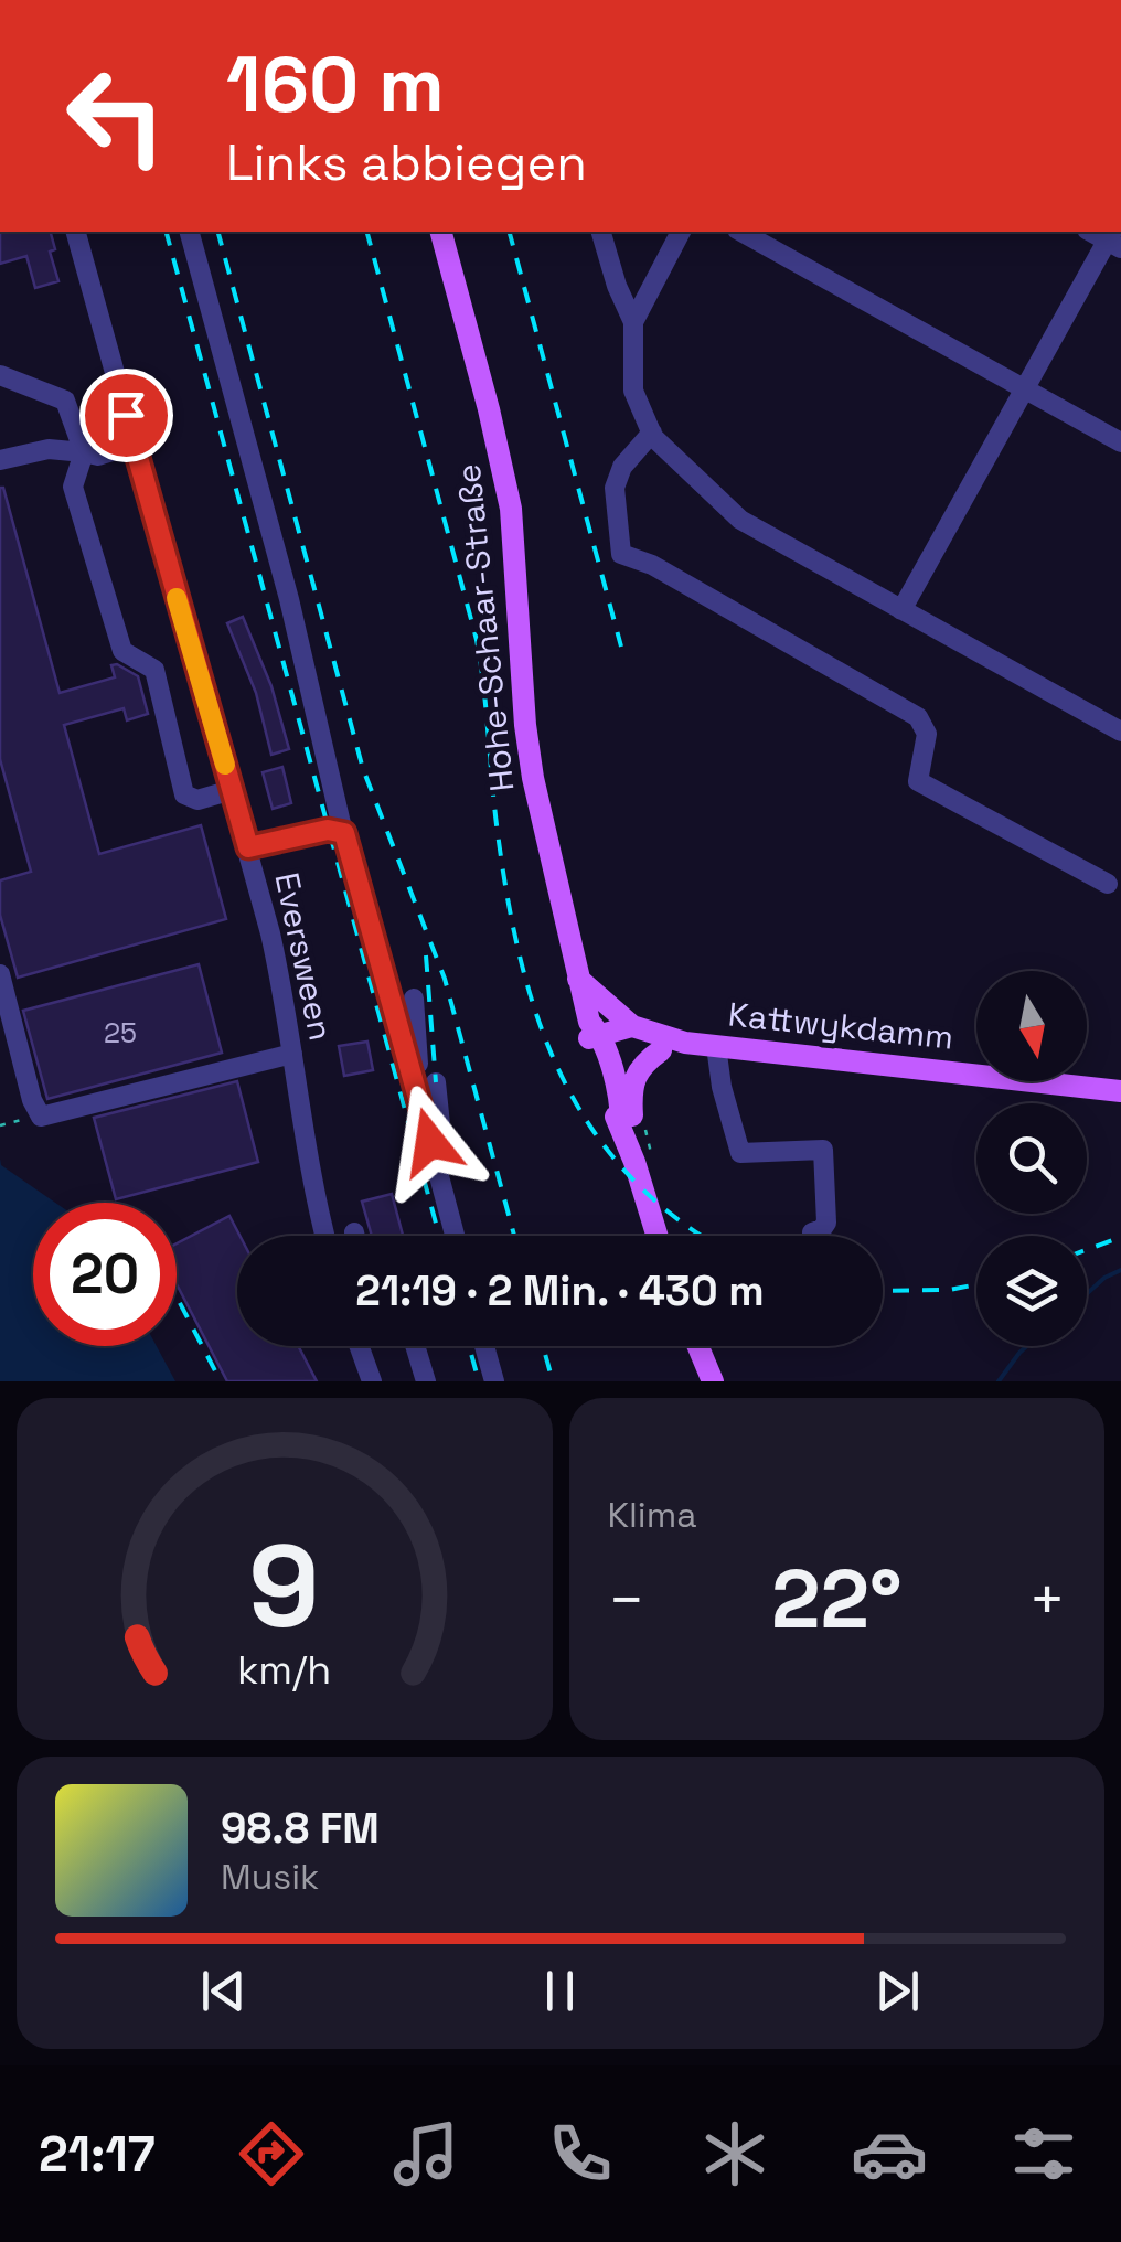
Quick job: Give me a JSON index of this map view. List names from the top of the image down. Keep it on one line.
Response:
{"streets":{"main road":["Hohe-Schaar-Straße","Kattwykdamm"],"street":["Eversween"]},"crossings":[["Hohe-Schaar-Straße","Kattwykdamm"]],"house_numbers":["25"],"north":"bottom","page":{"turn":["160 m","Links abbiegen"],"limit":"20","trip":"21:19 · 2 Min. · 430 m","tile":"Klima","heat":["−","22°","+"],"song":["98.8 FM","Musik"],"tabs":"21:17","gauge":["9","km/h"]}}
